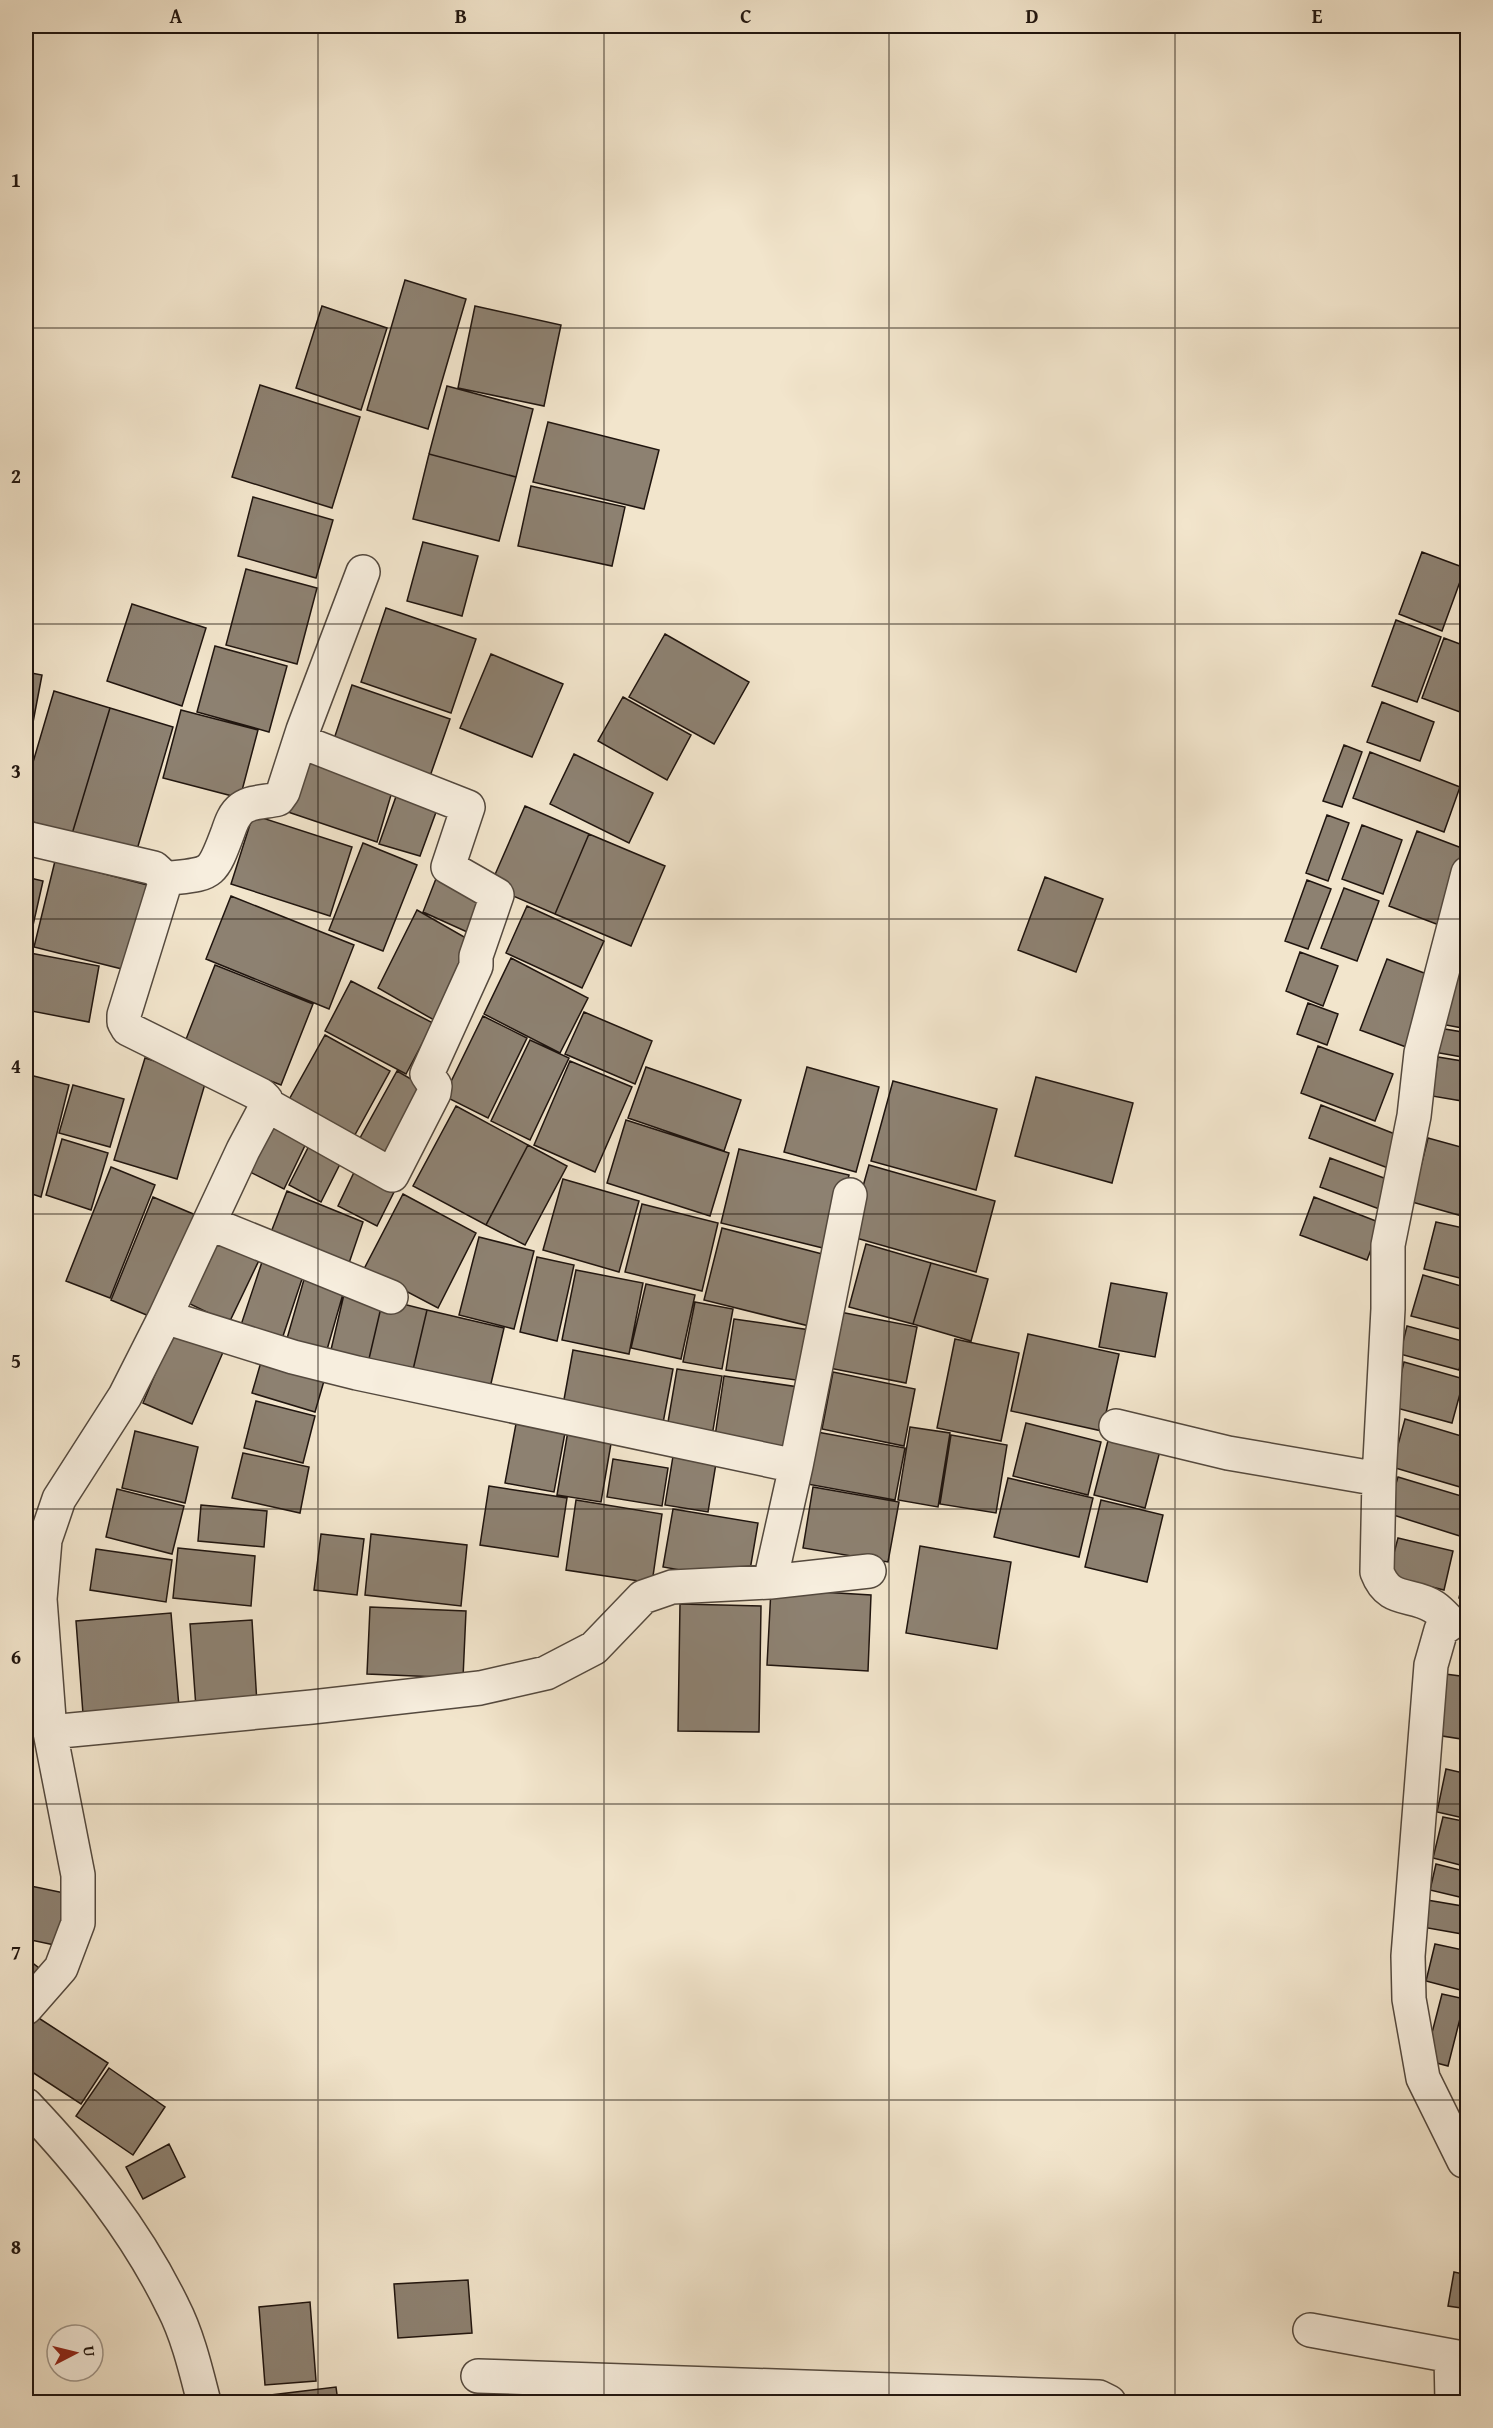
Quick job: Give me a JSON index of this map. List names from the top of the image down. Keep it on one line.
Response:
{"north":"right","grid":{"columns":["A","B","C","D","E"],"rows":["1","2","3","4","5","6","7","8"]}}
